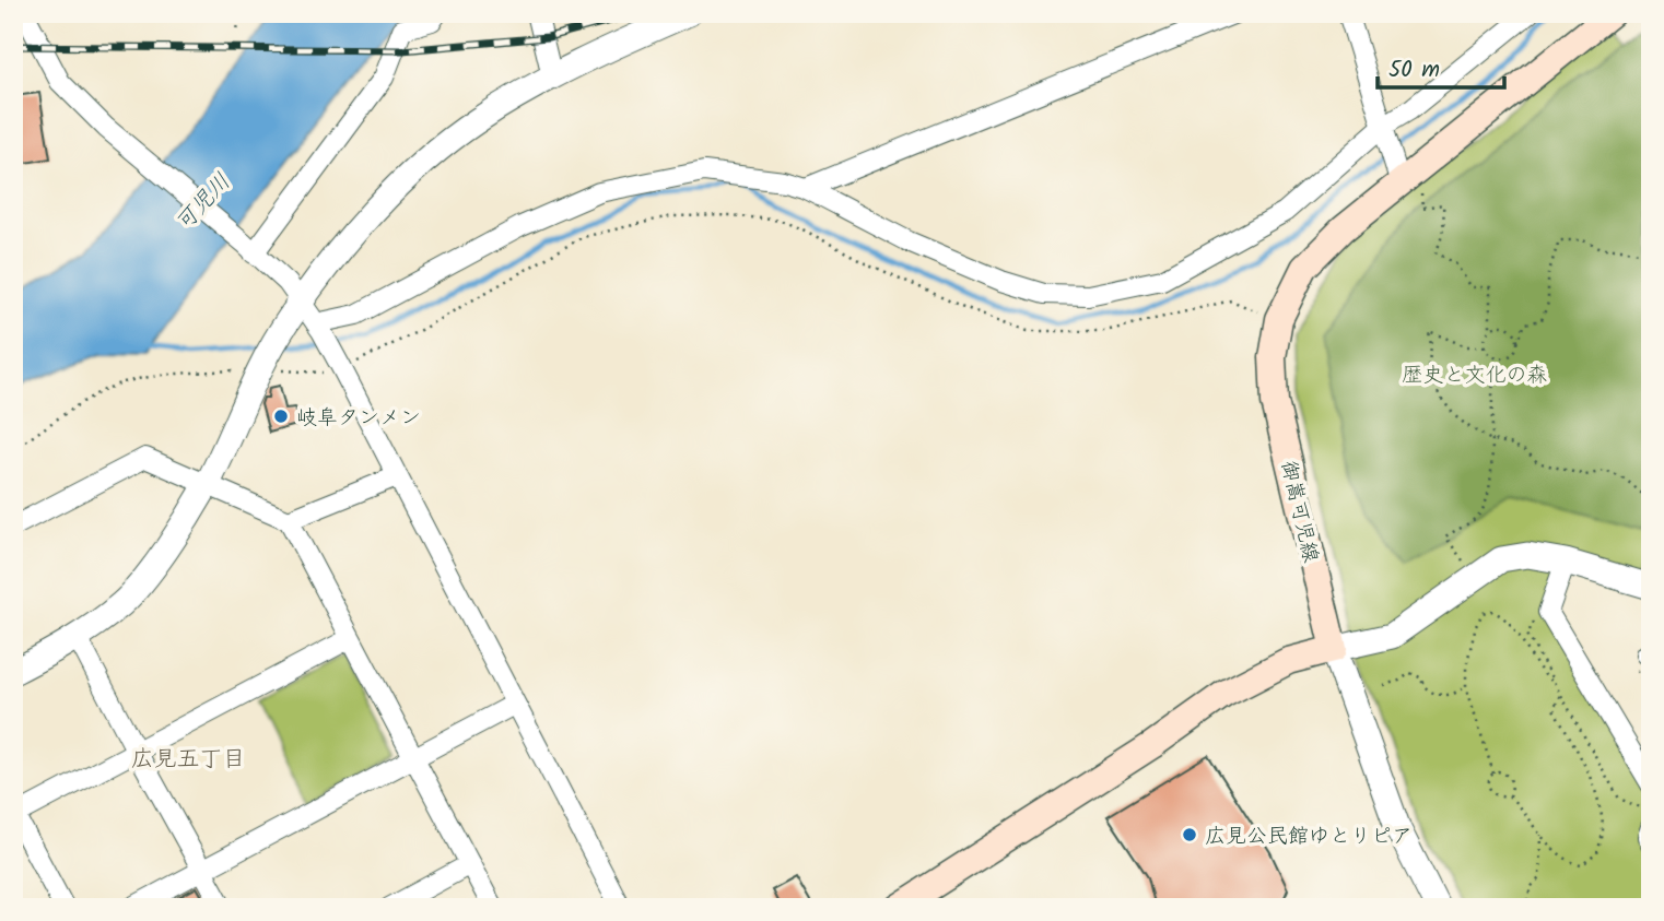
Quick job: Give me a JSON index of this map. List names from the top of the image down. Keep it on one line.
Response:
{"streets":{"main road":["御嵩可児線"]},"districts":["広見五丁目"],"water":["可児川"],"parks":["歴史と文化の森"],"places":["岐阜タンメン","広見公民館ゆとりピア"],"scale_bar":"50 m"}
